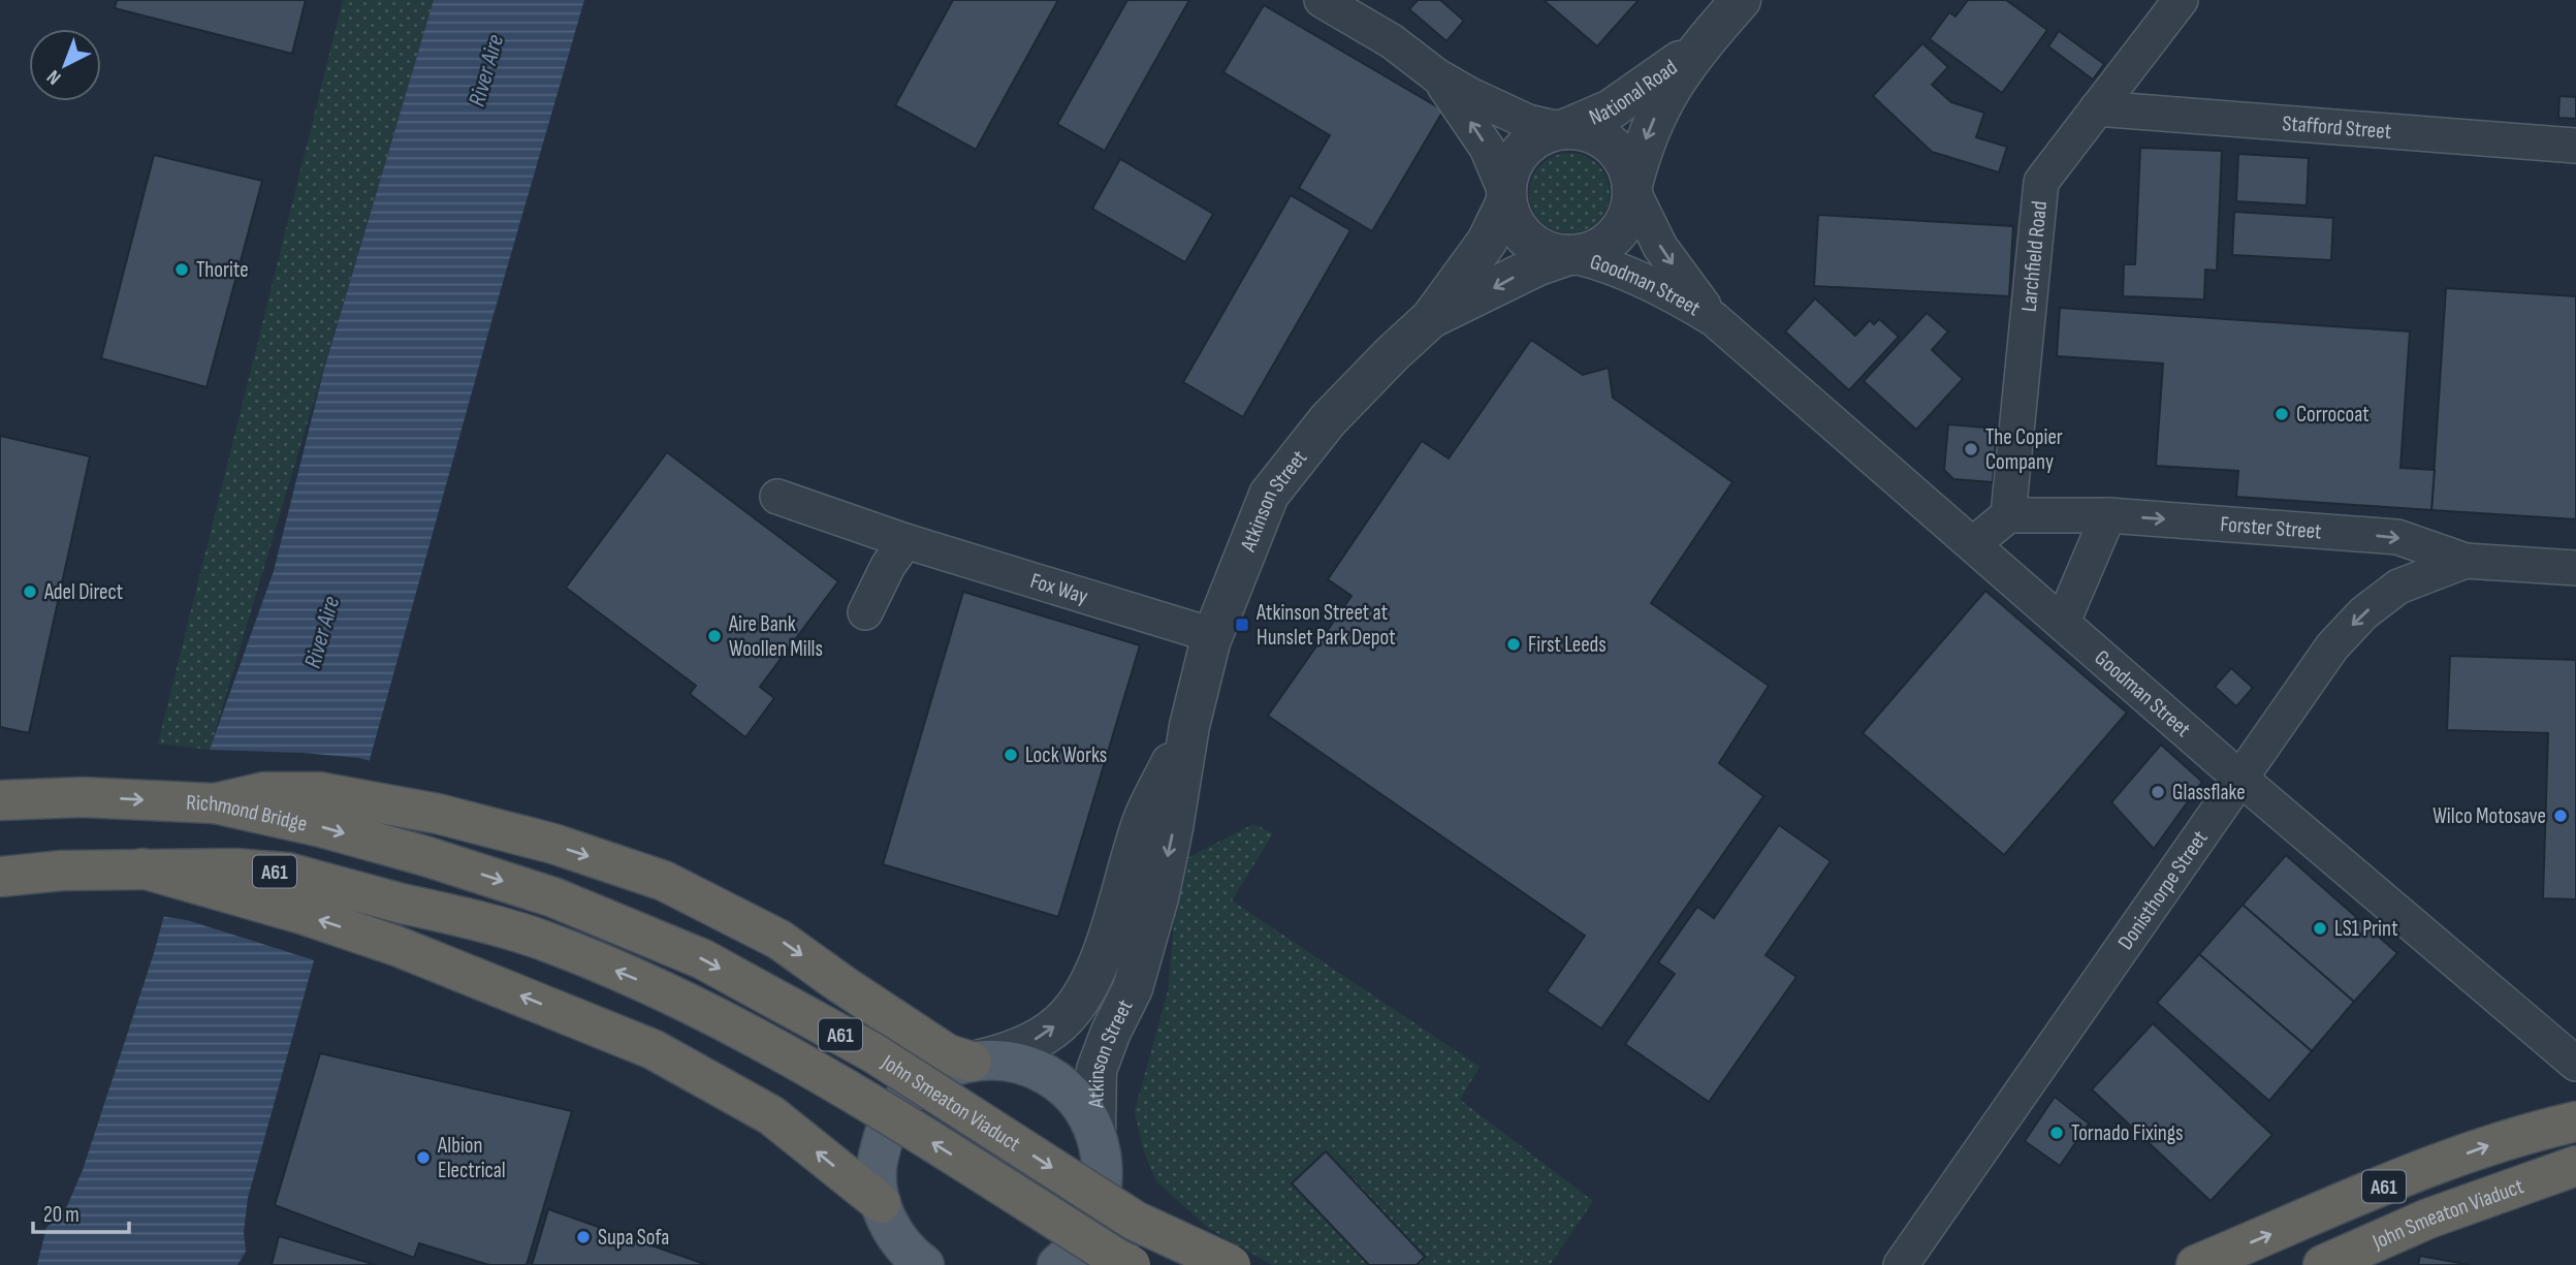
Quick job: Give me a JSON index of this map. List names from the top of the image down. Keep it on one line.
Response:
{"streets":{"highway":["Richmond Bridge","A61","John Smeaton Viaduct"],"street":["National Road","Stafford Street","Larchfield Road","Goodman Street","Atkinson Street","Forster Street","Fox Way","Donisthorpe Street"]},"crossings":[["National Road","Goodman Street"],["National Road","Atkinson Street"],["Stafford Street","Larchfield Road"],["Larchfield Road","Forster Street"],["Goodman Street","Atkinson Street"],["Goodman Street","Donisthorpe Street"],["Atkinson Street","Fox Way"],["Forster Street","Donisthorpe Street"],["Richmond Bridge","John Smeaton Viaduct"],["A61","John Smeaton Viaduct"]],"one_way":["National Road","Forster Street"],"water":["River Aire"],"places":{"other":["Thorite","Corrocoat","The Copier Company","Adel Direct","Aire Bank Woollen Mills","First Leeds","Lock Works","Glassflake","Wilco Motosave","LS1 Print","Tornado Fixings","Albion Electrical","Supa Sofa"],"transit":["Atkinson Street at Hunslet Park Depot"]},"scale_bar":"20 m","north":"bottom left"}
